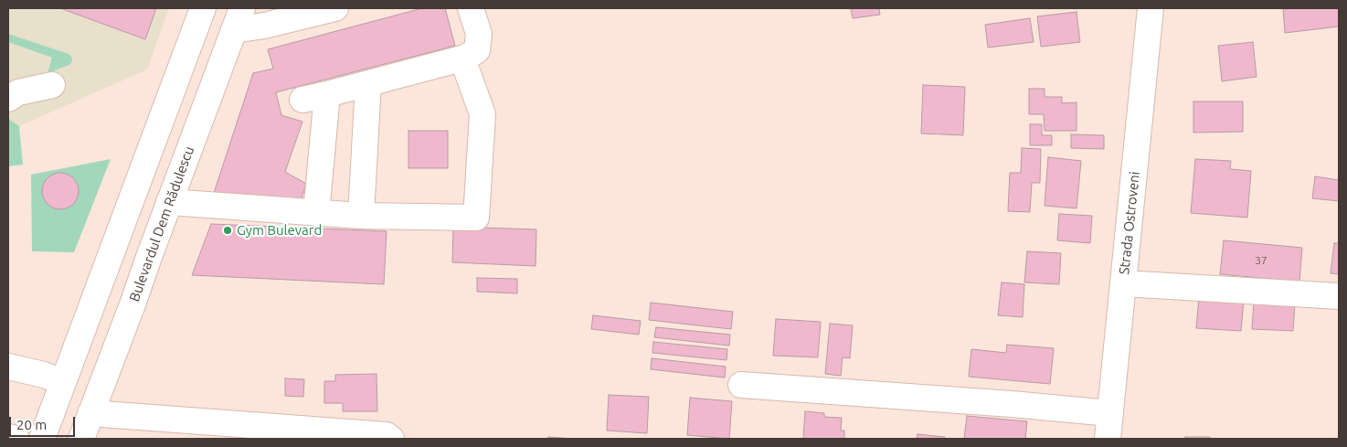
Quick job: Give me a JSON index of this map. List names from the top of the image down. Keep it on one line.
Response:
{"streets":{"street":["Strada Ostroveni","Bulevardul Dem Rădulescu"]},"places":["Gym Bulevard"],"house_numbers":["37"],"scale_bar":"20 m"}
